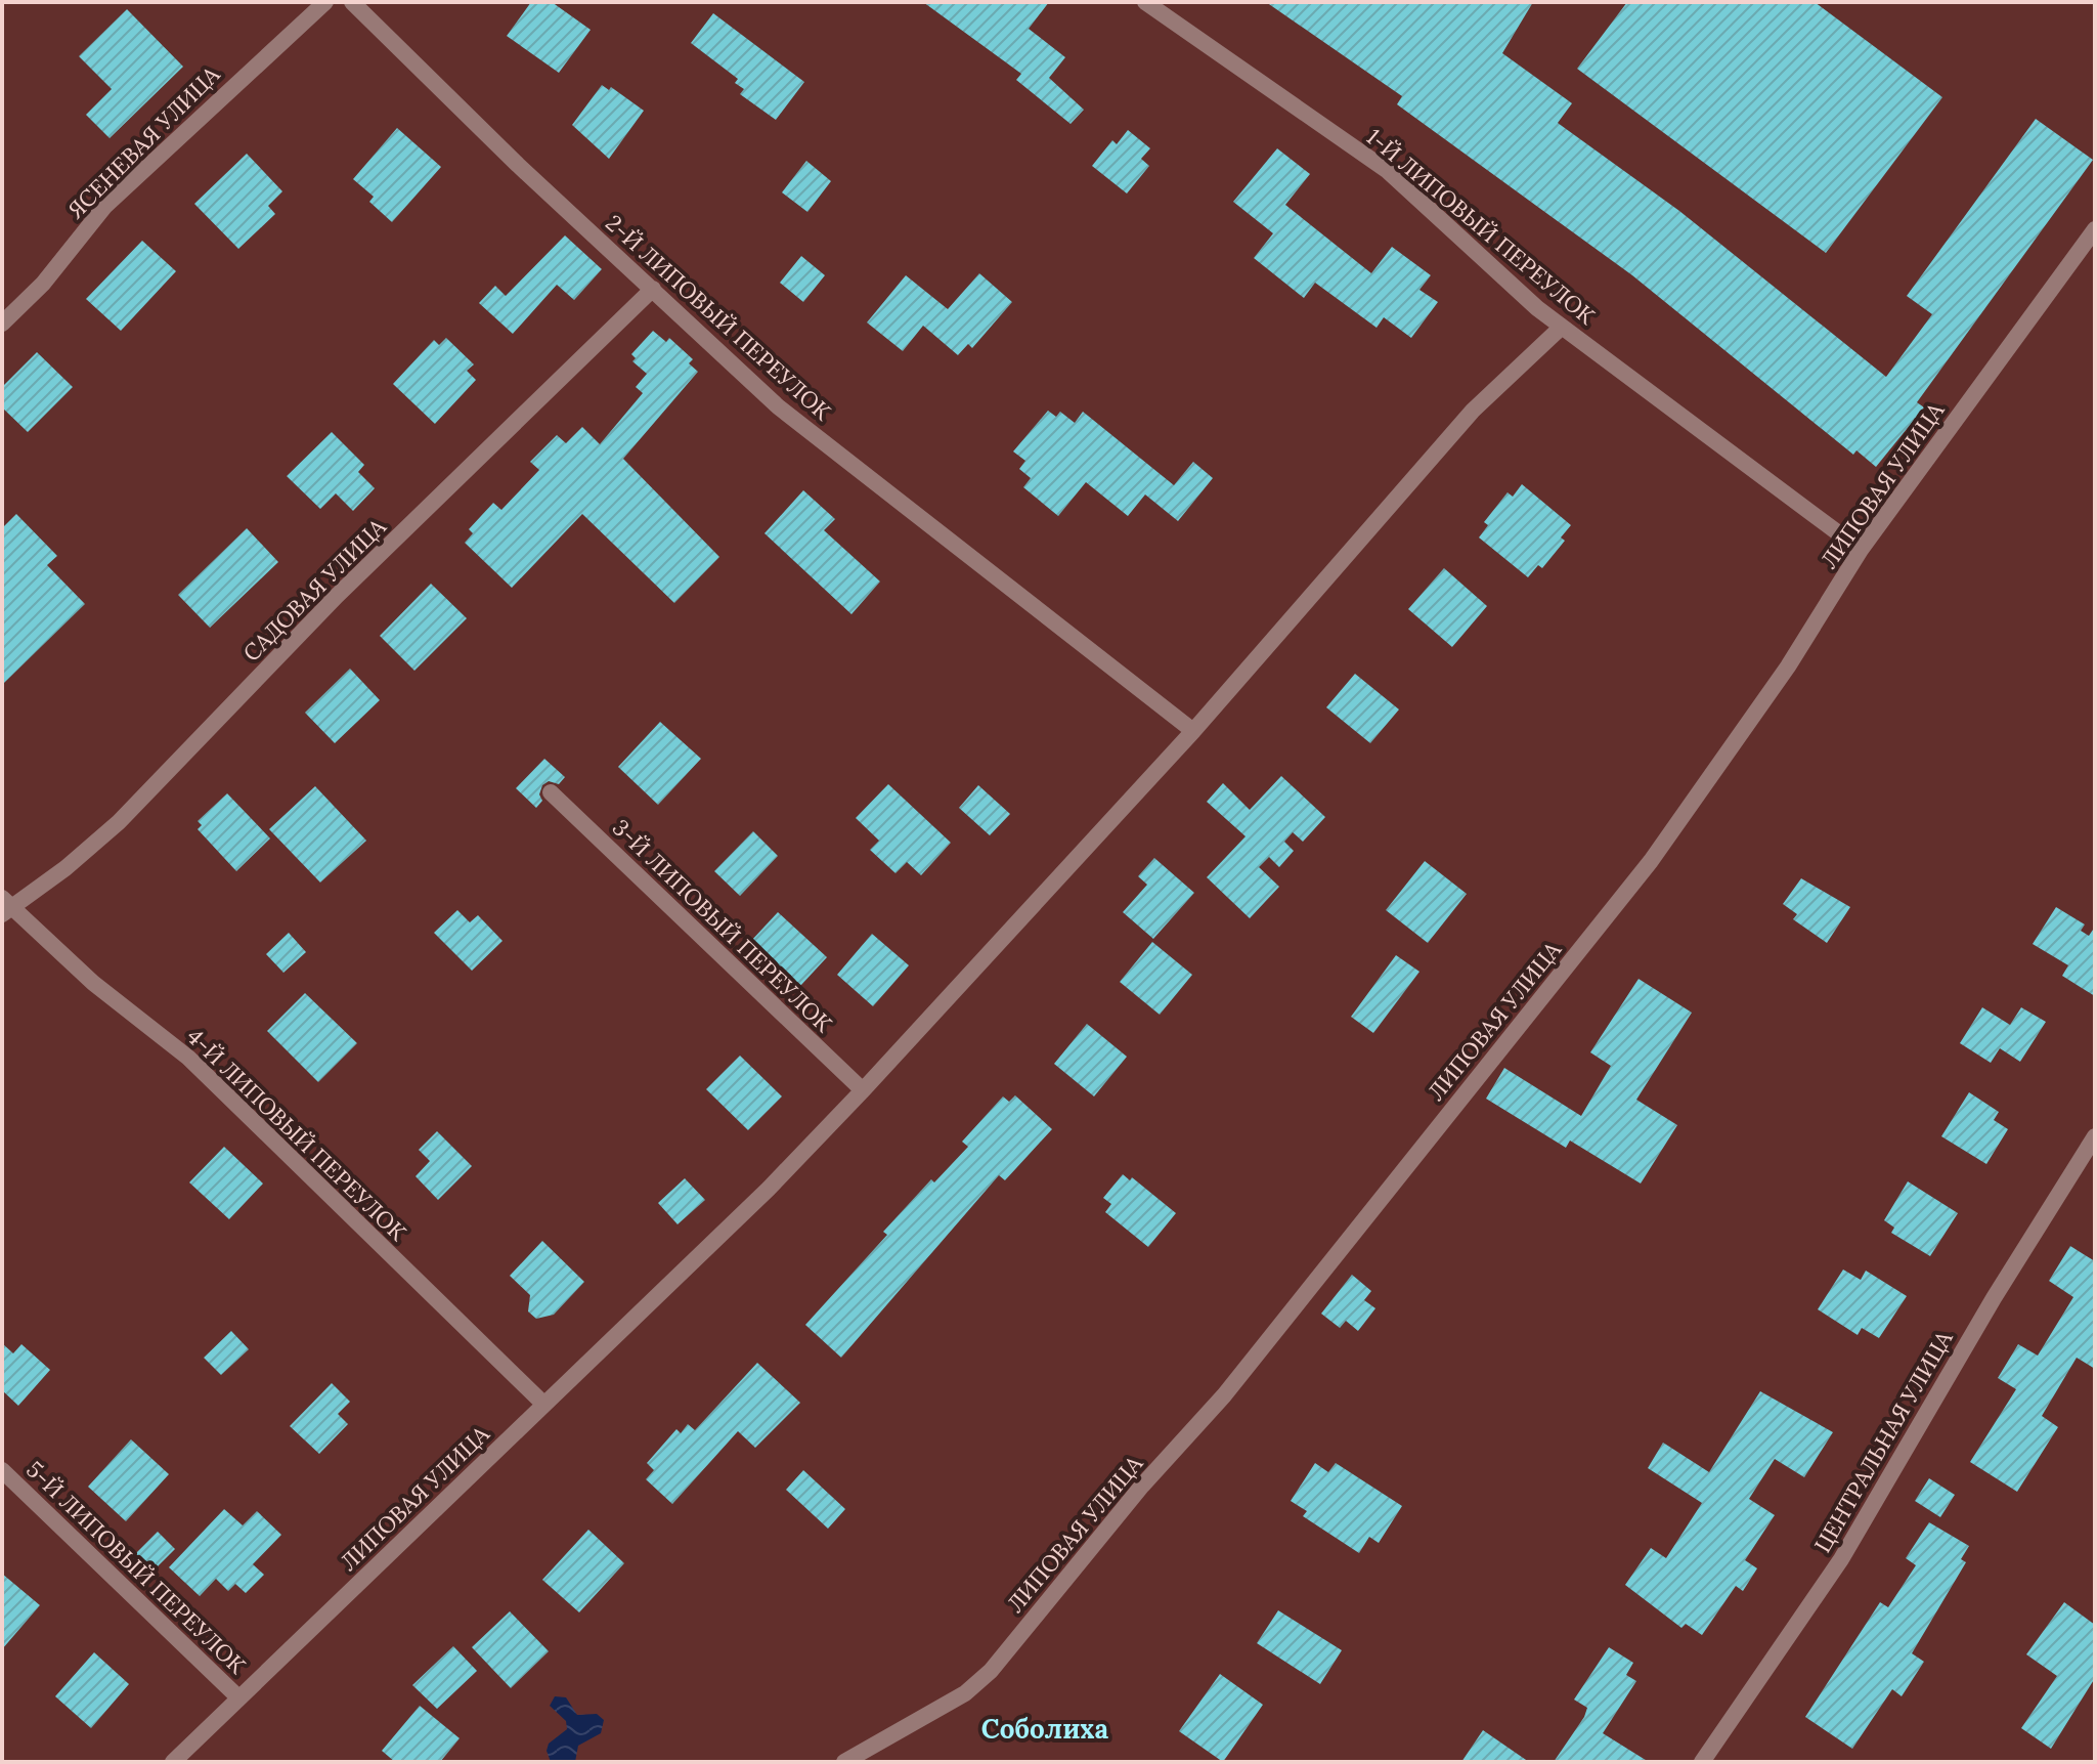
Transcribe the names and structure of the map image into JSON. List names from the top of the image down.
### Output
{
  "streets": {
    "street": [
      "ЯСЕНЕВАЯ УЛИЦА",
      "1-Й ЛИПОВЫЙ ПЕРЕУЛОК",
      "2-Й ЛИПОВЫЙ ПЕРЕУЛОК",
      "ЛИПОВАЯ УЛИЦА",
      "САДОВАЯ УЛИЦА",
      "3-Й ЛИПОВЫЙ ПЕРЕУЛОК",
      "4-Й ЛИПОВЫЙ ПЕРЕУЛОК",
      "ЦЕНТРАЛЬНАЯ УЛИЦА",
      "5-Й ЛИПОВЫЙ ПЕРЕУЛОК"
    ]
  },
  "crossings": [
    ["1-Й ЛИПОВЫЙ ПЕРЕУЛОК", "ЛИПОВАЯ УЛИЦА"],
    ["2-Й ЛИПОВЫЙ ПЕРЕУЛОК", "ЛИПОВАЯ УЛИЦА"],
    ["2-Й ЛИПОВЫЙ ПЕРЕУЛОК", "САДОВАЯ УЛИЦА"],
    ["ЛИПОВАЯ УЛИЦА", "3-Й ЛИПОВЫЙ ПЕРЕУЛОК"],
    ["ЛИПОВАЯ УЛИЦА", "4-Й ЛИПОВЫЙ ПЕРЕУЛОК"],
    ["ЛИПОВАЯ УЛИЦА", "5-Й ЛИПОВЫЙ ПЕРЕУЛОК"],
    ["САДОВАЯ УЛИЦА", "4-Й ЛИПОВЫЙ ПЕРЕУЛОК"]
  ],
  "districts": ["Соболиха"]
}
